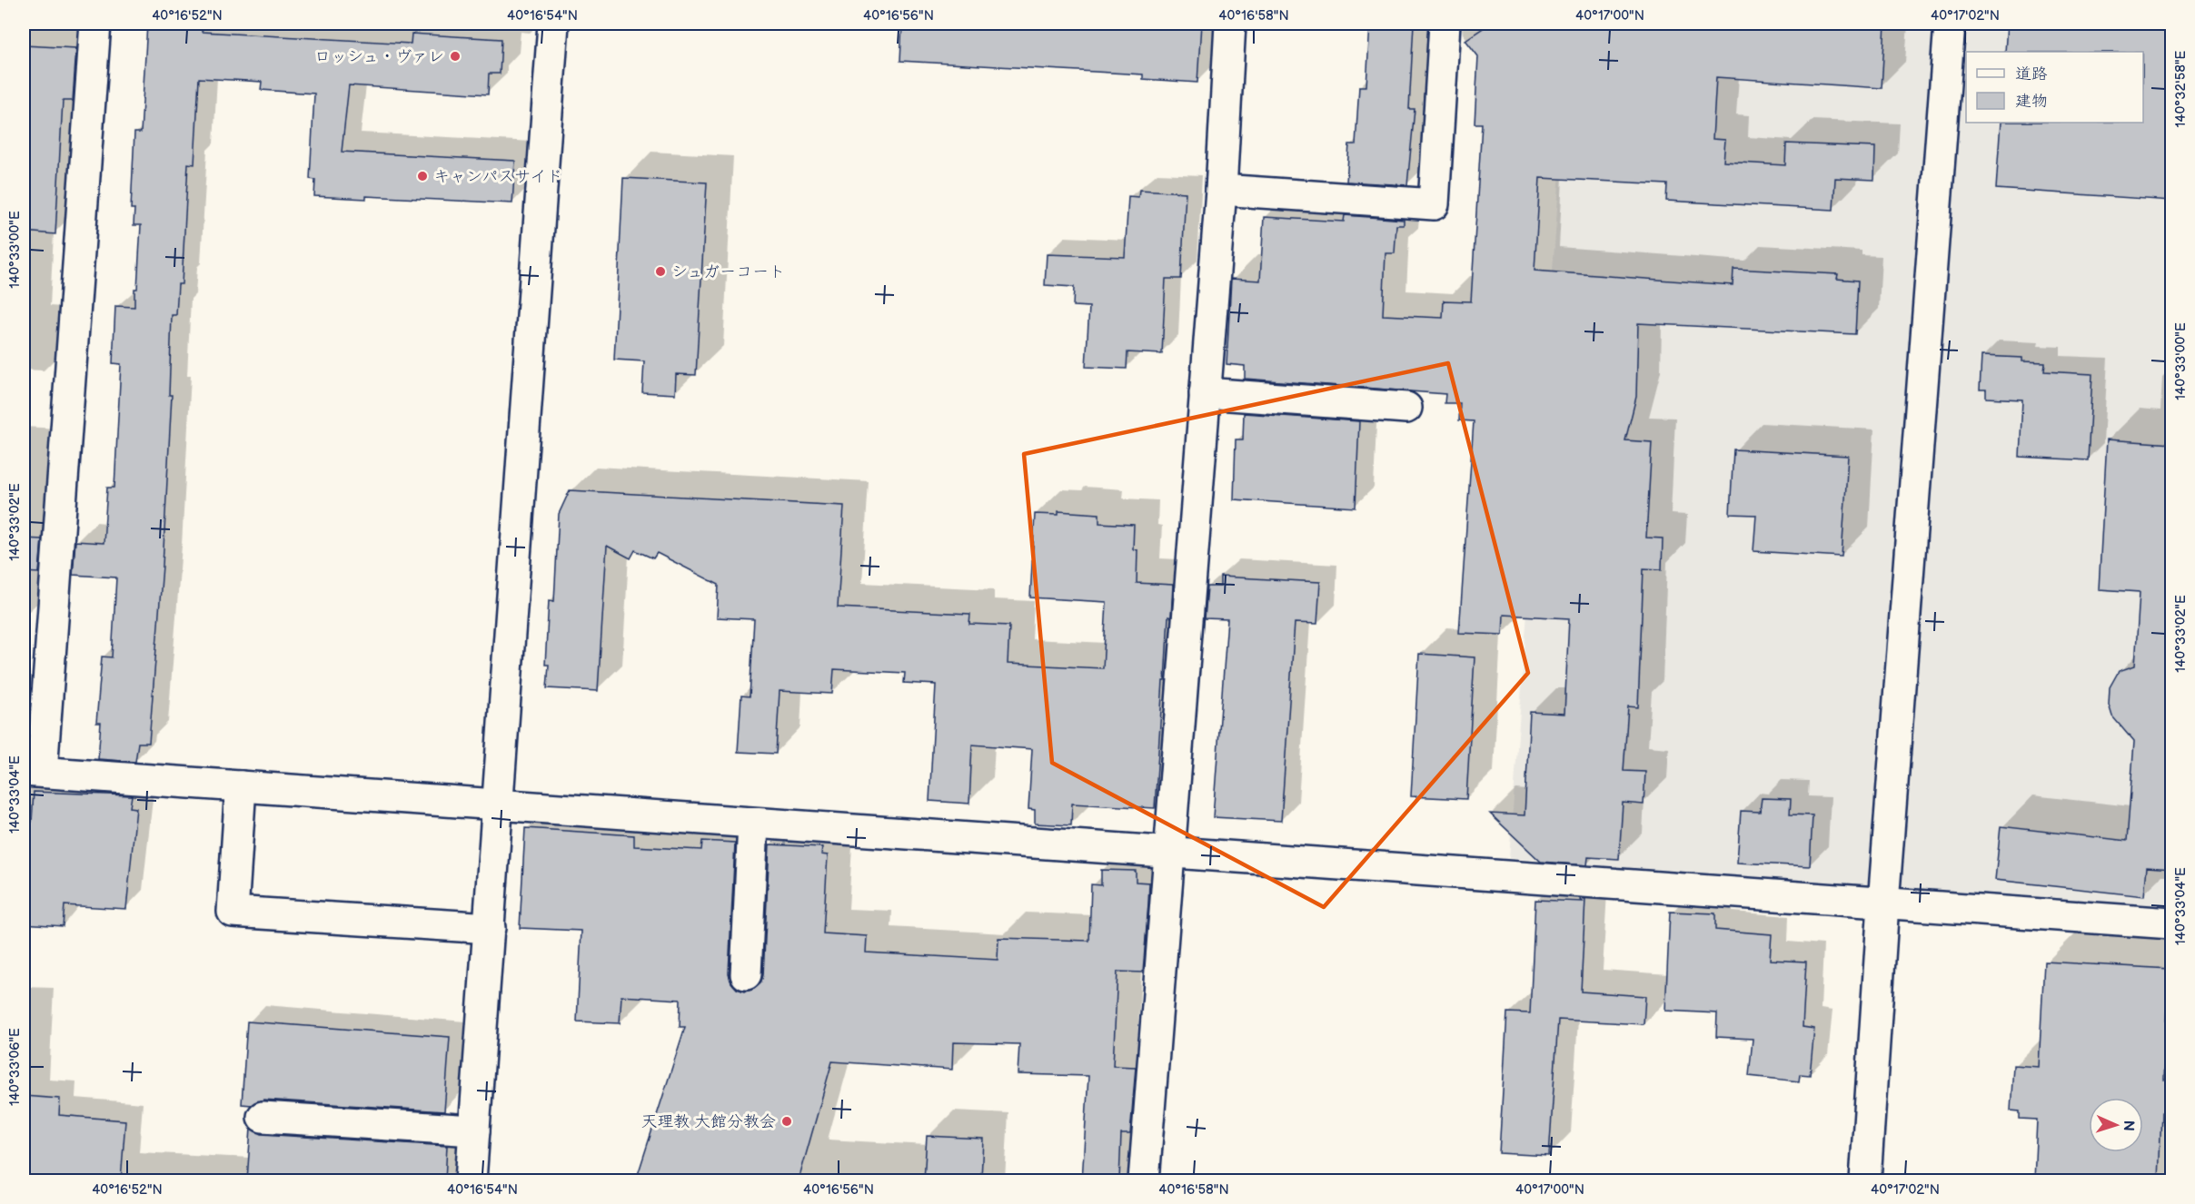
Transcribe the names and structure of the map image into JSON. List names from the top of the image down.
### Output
{
  "places": [
    "ロッシュ・ヴァレ",
    "キャンパスサイド",
    "シュガーコート",
    "天理教 大館分教会"
  ],
  "legend": ["道路", "建物"],
  "north": "right",
  "coordinates": [
    "40°16'52\"N",
    "40°16'54\"N",
    "40°16'56\"N",
    "40°16'58\"N",
    "40°17'00\"N",
    "40°17'02\"N",
    "140°32'58\"E",
    "140°33'00\"E",
    "140°33'02\"E",
    "140°33'04\"E",
    "140°33'06\"E"
  ]
}
